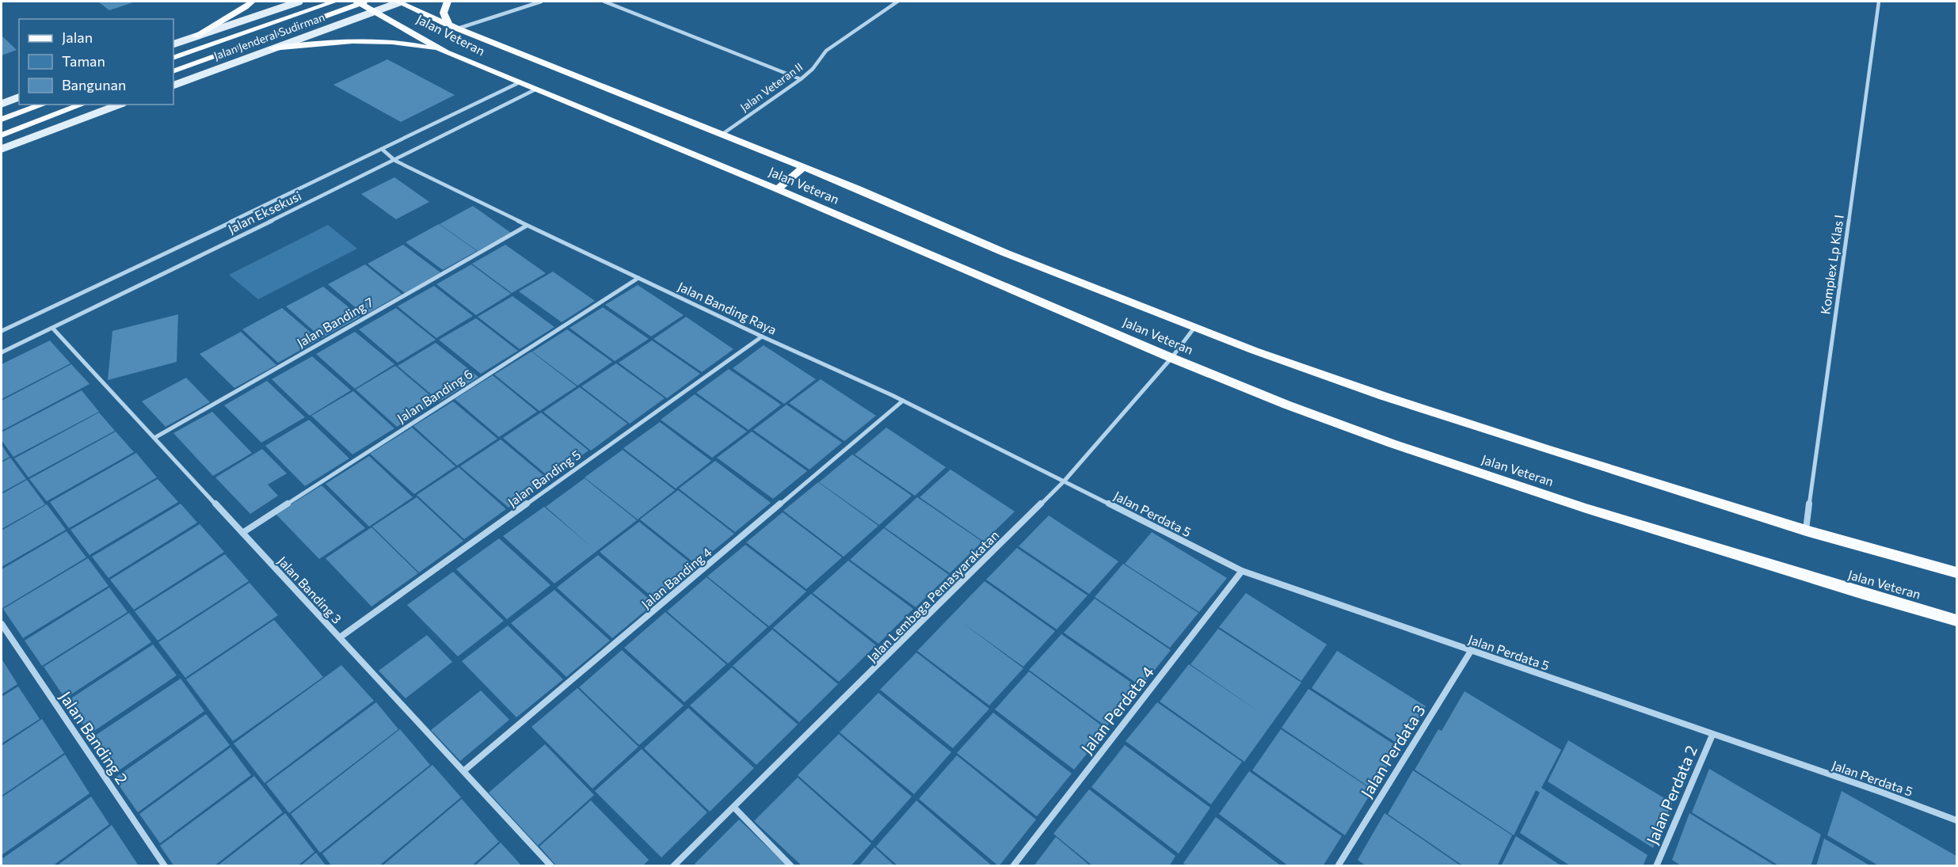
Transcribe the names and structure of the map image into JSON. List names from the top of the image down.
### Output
{
  "streets": {
    "main road": ["Jalan Veteran", "Jalan Jenderal Sudirman"],
    "street": [
      "Jalan Veteran II",
      "Jalan Eksekusi",
      "Komplex Lp Klas I",
      "Jalan Banding Raya",
      "Jalan Banding 7",
      "Jalan Banding 6",
      "Jalan Banding 5",
      "Jalan Perdata 5",
      "Jalan Banding 4",
      "Jalan Banding 3",
      "Jalan Lembaga Pemasyarakatan",
      "Jalan Perdata 4",
      "Jalan Banding 2",
      "Jalan Perdata 3",
      "Jalan Perdata 2"
    ]
  },
  "crossings": [
    ["Jalan Veteran", "Jalan Jenderal Sudirman"],
    ["Jalan Veteran", "Jalan Veteran II"],
    ["Jalan Veteran", "Jalan Eksekusi"],
    ["Jalan Veteran", "Komplex Lp Klas I"],
    ["Jalan Veteran", "Jalan Lembaga Pemasyarakatan"],
    ["Jalan Eksekusi", "Jalan Banding Raya"],
    ["Jalan Eksekusi", "Jalan Banding 3"],
    ["Jalan Banding Raya", "Jalan Banding 7"],
    ["Jalan Banding Raya", "Jalan Banding 6"],
    ["Jalan Banding Raya", "Jalan Banding 5"],
    ["Jalan Banding Raya", "Jalan Perdata 5"],
    ["Jalan Banding Raya", "Jalan Banding 4"],
    ["Jalan Banding Raya", "Jalan Lembaga Pemasyarakatan"],
    ["Jalan Banding 7", "Jalan Banding 3"],
    ["Jalan Banding 6", "Jalan Banding 3"],
    ["Jalan Banding 5", "Jalan Banding 3"],
    ["Jalan Perdata 5", "Jalan Lembaga Pemasyarakatan"],
    ["Jalan Perdata 5", "Jalan Perdata 4"],
    ["Jalan Perdata 5", "Jalan Perdata 3"],
    ["Jalan Perdata 5", "Jalan Perdata 2"],
    ["Jalan Banding 4", "Jalan Banding 3"]
  ],
  "legend": ["Jalan", "Taman", "Bangunan"]
}
